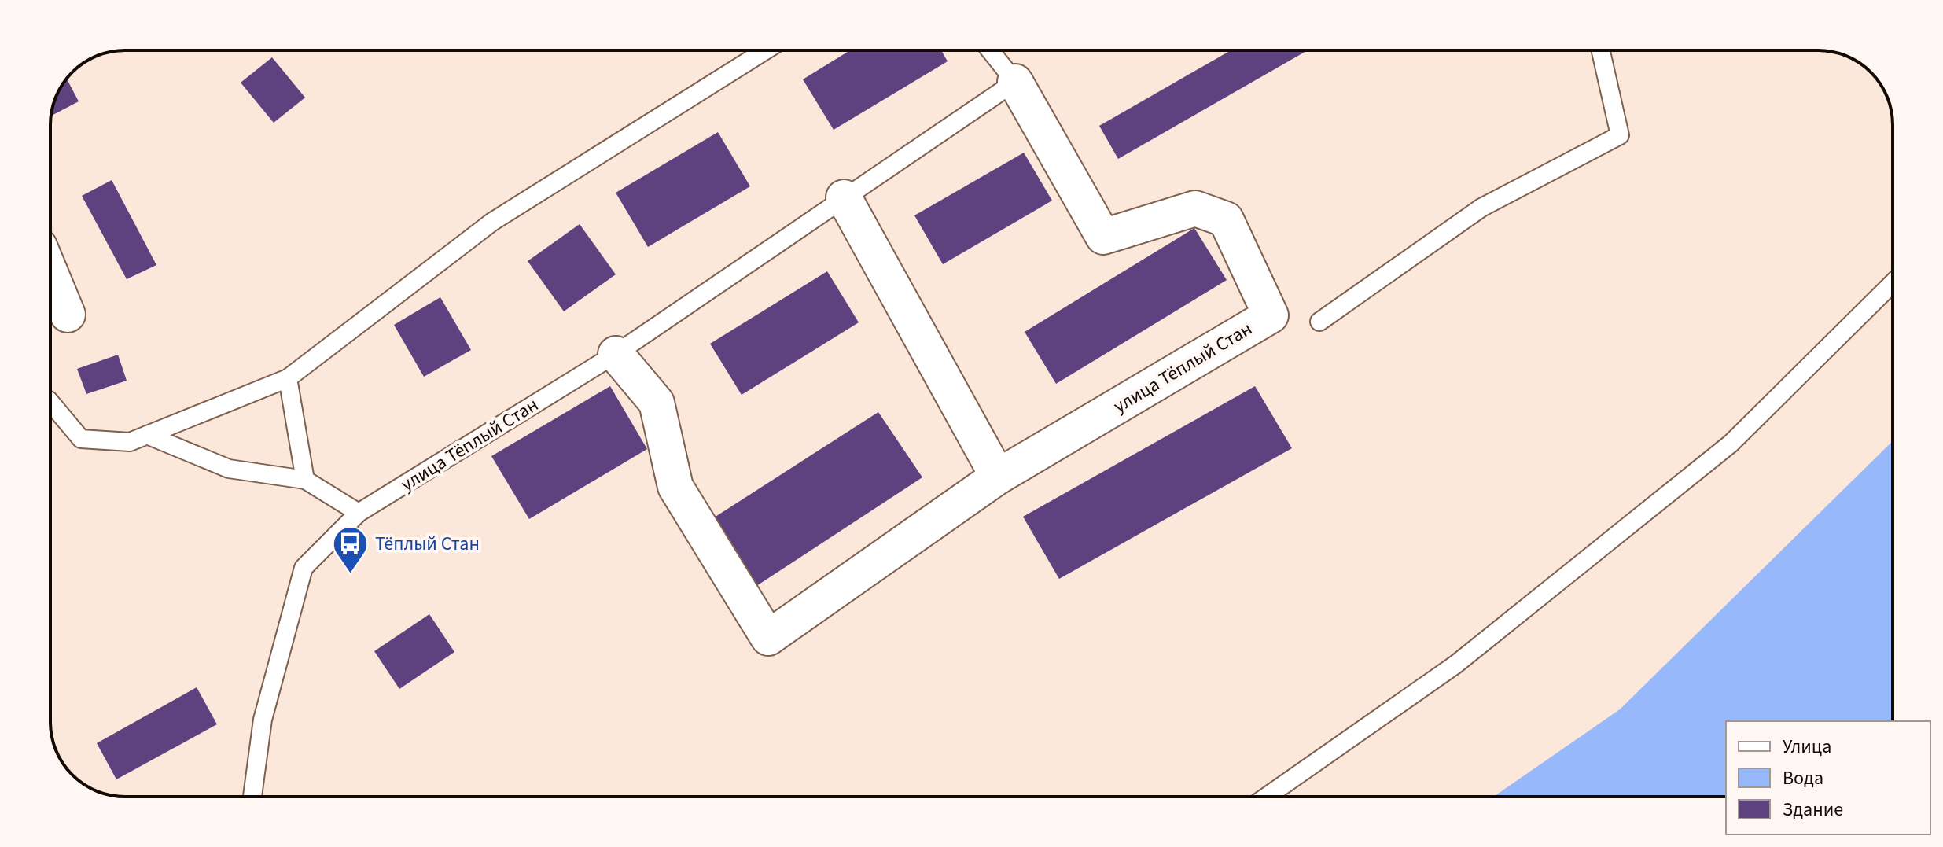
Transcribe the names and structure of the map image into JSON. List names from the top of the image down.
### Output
{
  "streets": {
    "street": ["улица Тёплый Стан"]
  },
  "places": {
    "bus stop": ["Тёплый Стан"]
  },
  "legend": ["Улица", "Вода", "Здание"]
}
